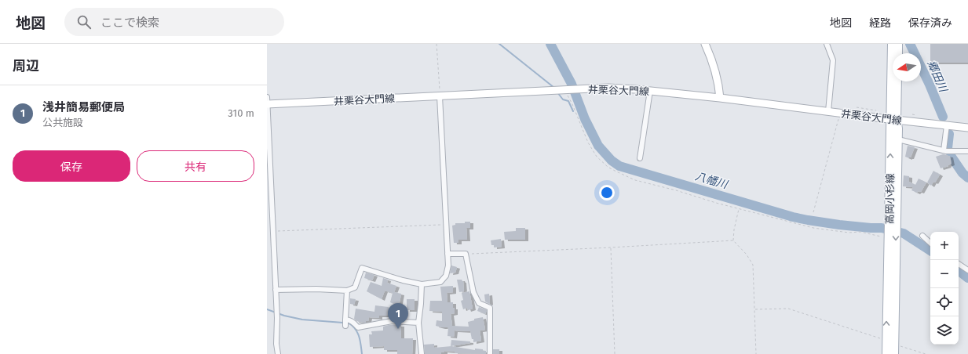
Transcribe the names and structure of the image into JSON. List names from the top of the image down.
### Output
{
  "streets": {
    "main road": ["井栗谷大門線", "高岡小杉線"]
  },
  "crossings": [
    ["井栗谷大門線", "高岡小杉線"]
  ],
  "water": ["郷田川", "八幡川"],
  "north": "left",
  "page": {
    "header": "地図",
    "search": "ここで検索",
    "nav": ["地図", "経路", "保存済み"],
    "heading": "周辺",
    "list": [
      {
        "mark": "1",
        "name": "浅井簡易郵便局",
        "note": "公共施設",
        "value": "310 m"
      }
    ],
    "buttons": ["保存", "共有"],
    "map_buttons": ["+", "−"],
    "pins": "1"
  }
}
